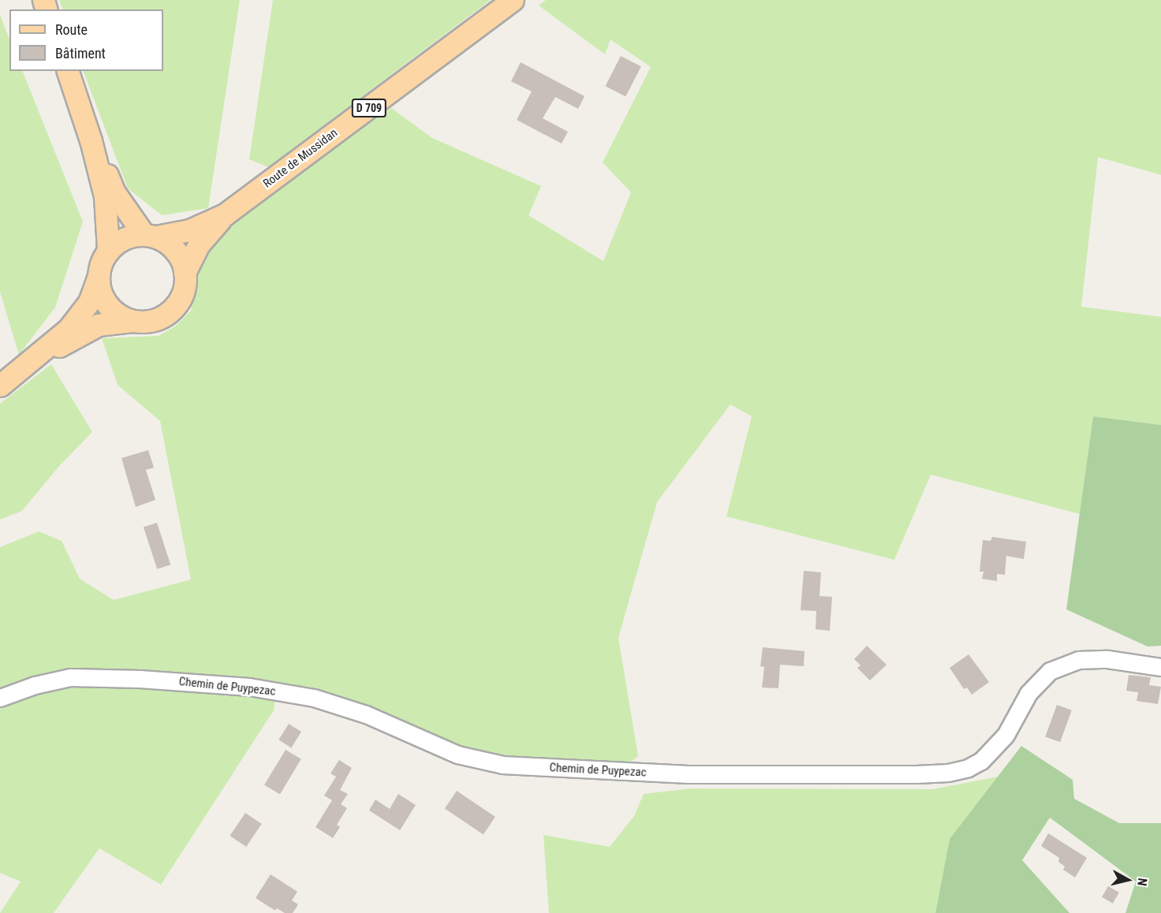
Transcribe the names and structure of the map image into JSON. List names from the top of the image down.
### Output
{
  "streets": {
    "main road": ["D 709", "Route de Mussidan"],
    "street": ["Chemin de Puypezac"]
  },
  "legend": ["Route", "Bâtiment"],
  "north": "right"
}
